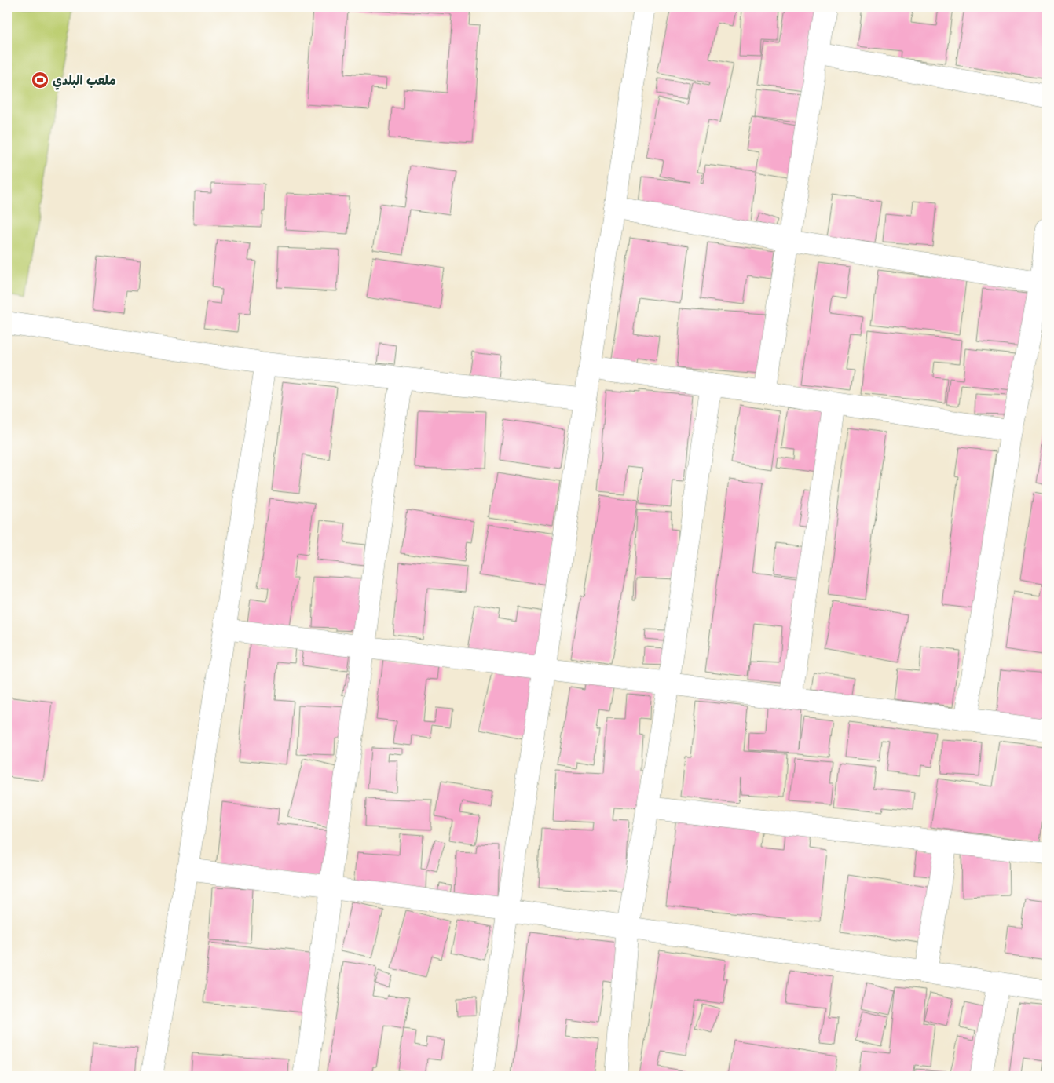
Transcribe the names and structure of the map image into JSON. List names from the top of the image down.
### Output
{
  "places": {
    "sports": ["ملعب البلدي"]
  }
}
